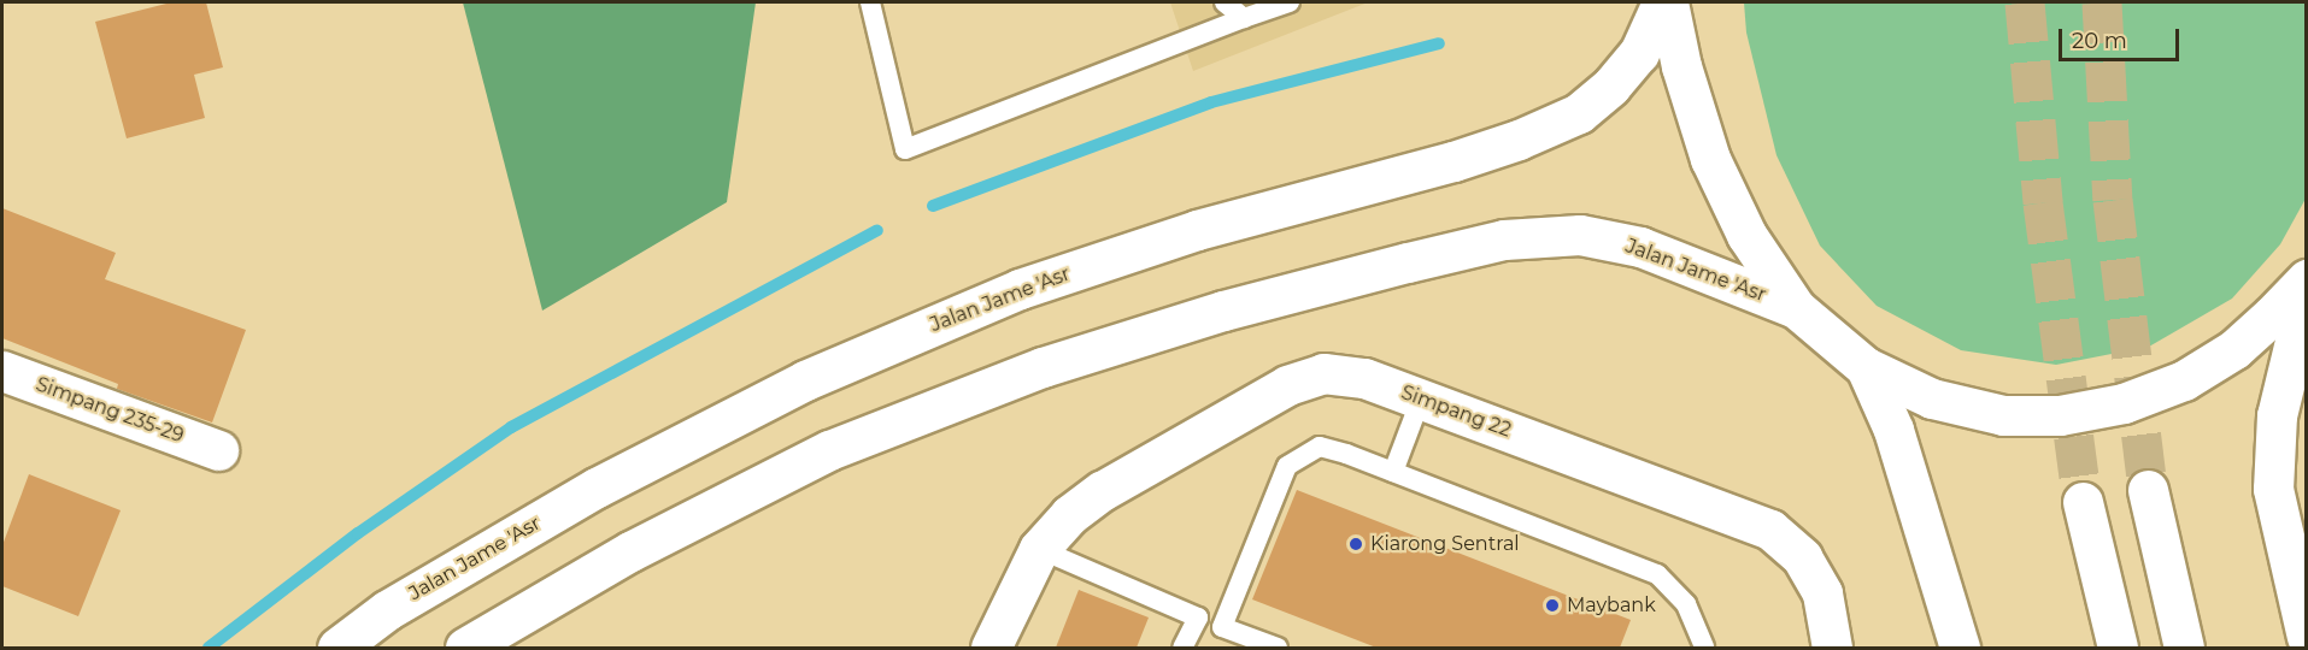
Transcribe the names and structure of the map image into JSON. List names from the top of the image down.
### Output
{
  "streets": {
    "main road": ["Jalan Jame 'Asr", "Simpang 235-29", "Simpang 22"]
  },
  "places": ["Kiarong Sentral", "Maybank"],
  "scale_bar": "20 m"
}
